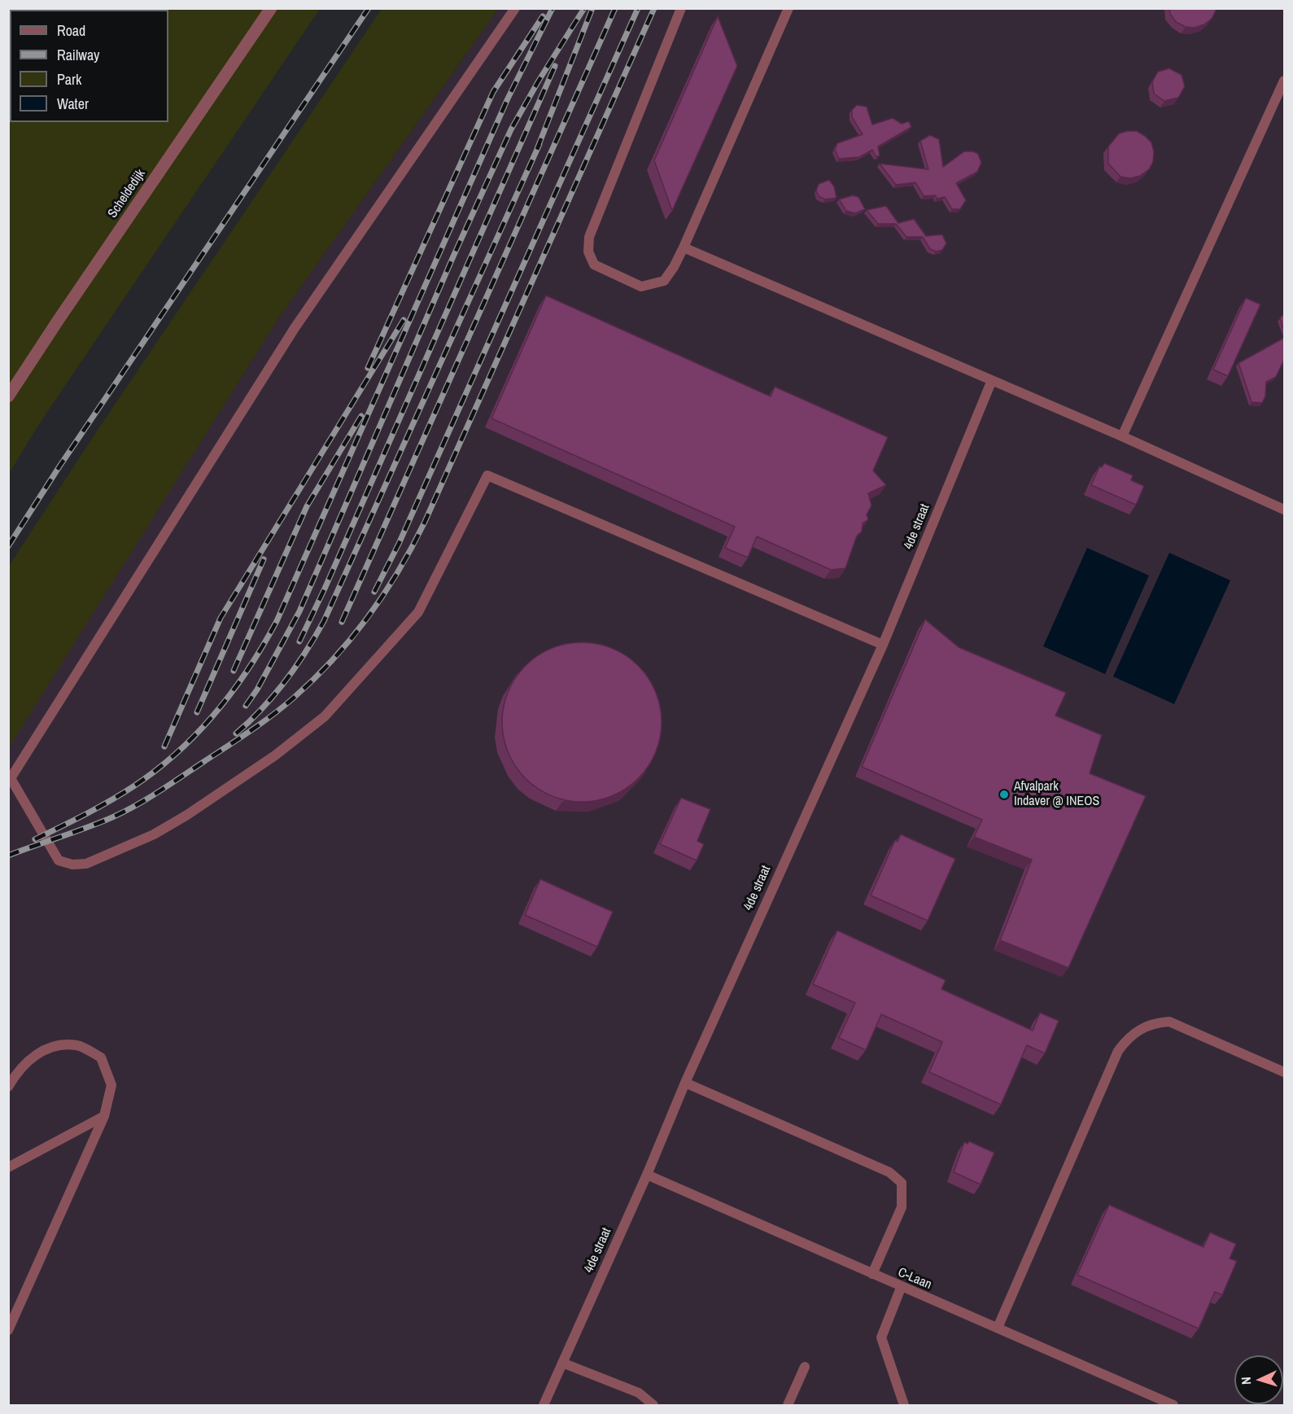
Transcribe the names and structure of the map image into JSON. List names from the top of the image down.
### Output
{
  "streets": {
    "street": ["Scheldedijk"],
    "lane": ["4de straat", "C-Laan"]
  },
  "crossings": [
    ["4de straat", "C-Laan"]
  ],
  "places": ["Afvalpark Indaver @ INEOS"],
  "legend": [
    "Road",
    "Railway",
    "Park",
    "Water"
  ],
  "north": "left"
}
